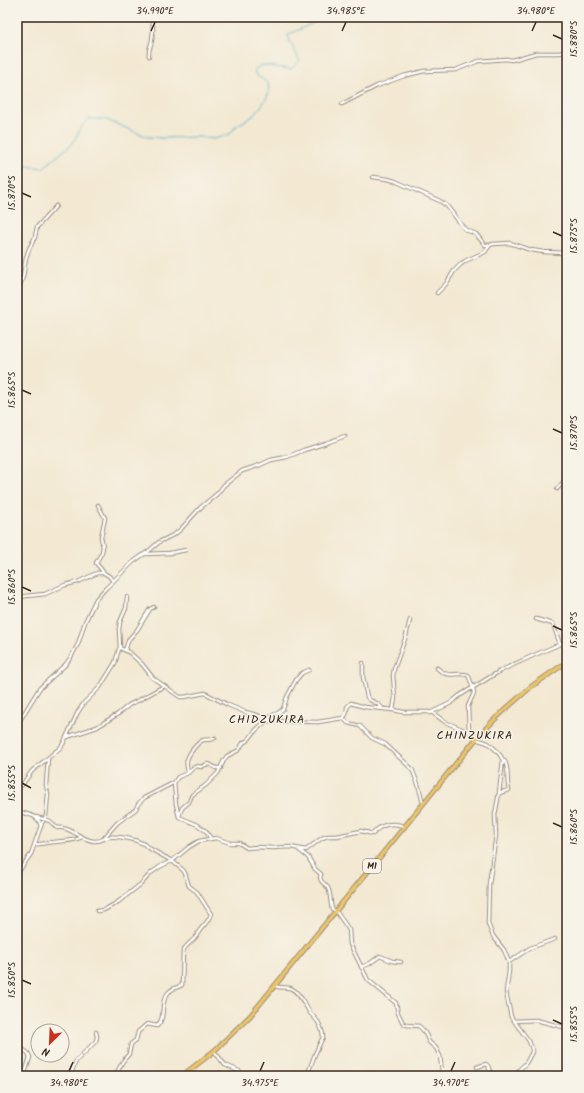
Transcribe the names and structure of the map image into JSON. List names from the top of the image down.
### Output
{
  "streets": {
    "highway": ["M1"]
  },
  "districts": ["CHIDZUKIRA", "CHINZUKIRA"],
  "north": "bottom left",
  "coordinates": [
    "34.990°E",
    "34.985°E",
    "34.980°E",
    "15.880°S",
    "15.870°S",
    "15.875°S",
    "15.865°S",
    "15.860°S",
    "15.855°S",
    "15.850°S",
    "34.975°E",
    "34.970°E"
  ]
}
